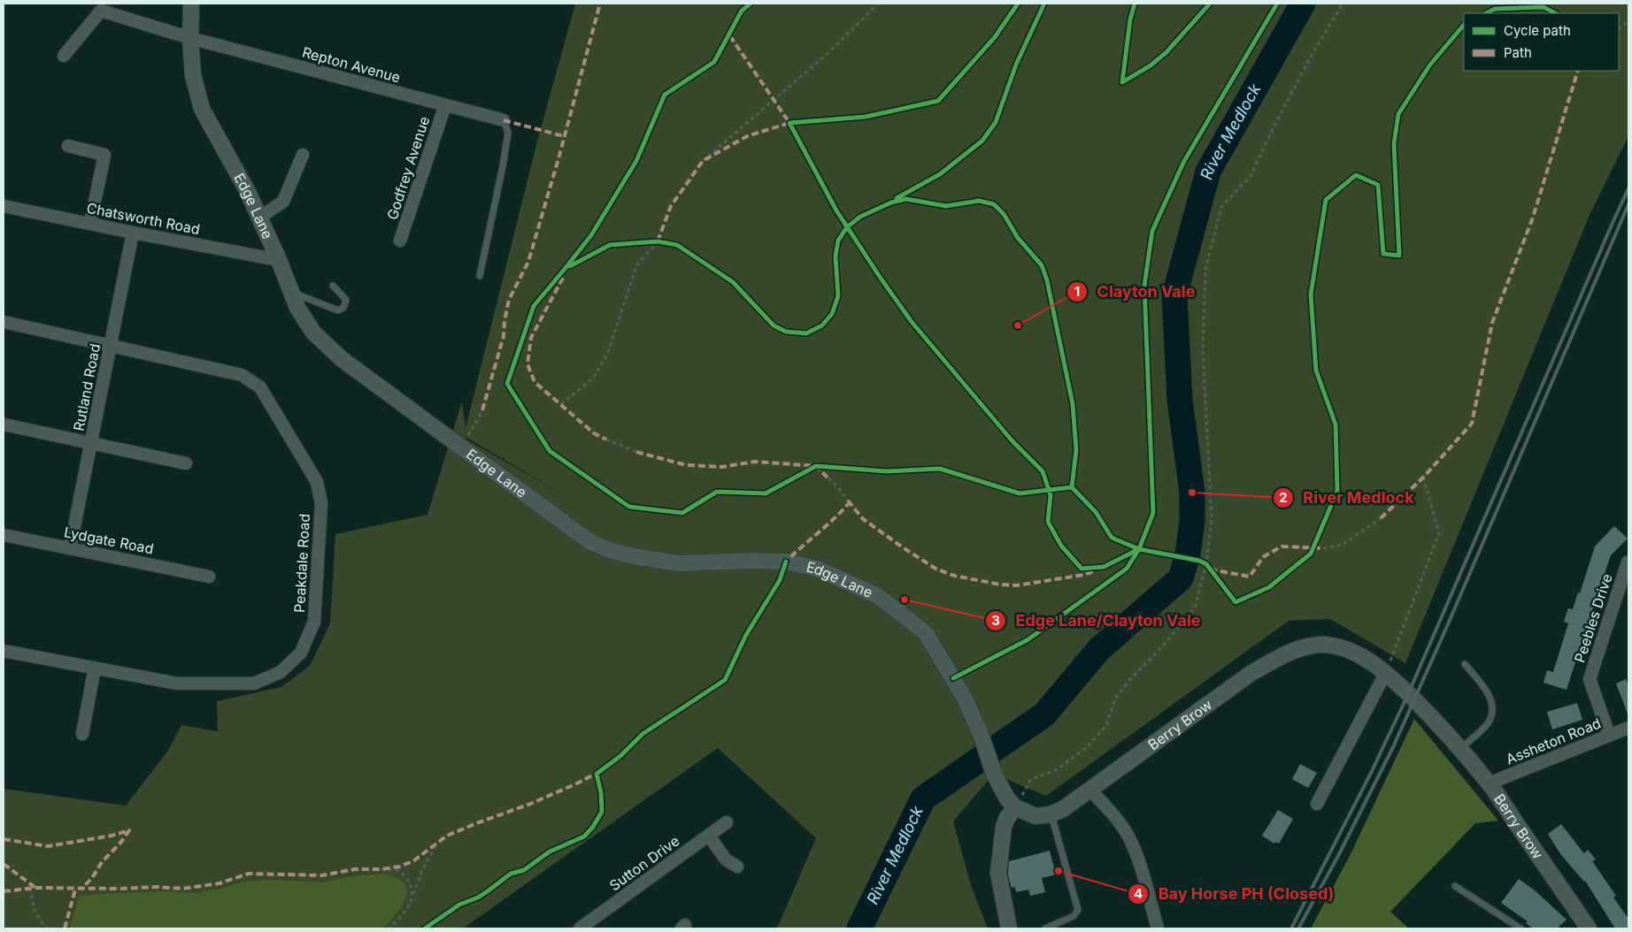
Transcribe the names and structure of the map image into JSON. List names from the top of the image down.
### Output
{
  "streets": {
    "street": [
      "Repton Avenue",
      "Godfrey Avenue",
      "Edge Lane",
      "Chatsworth Road",
      "Rutland Road",
      "Lydgate Road",
      "Peakdale Road",
      "Peebles Drive",
      "Berry Brow",
      "Assheton Road",
      "Sutton Drive"
    ]
  },
  "crossings": [
    ["Repton Avenue", "Godfrey Avenue"],
    ["Repton Avenue", "Edge Lane"],
    ["Edge Lane", "Chatsworth Road"],
    ["Edge Lane", "Berry Brow"],
    ["Chatsworth Road", "Rutland Road"],
    ["Rutland Road", "Lydgate Road"],
    ["Rutland Road", "Peakdale Road"],
    ["Peebles Drive", "Assheton Road"],
    ["Berry Brow", "Assheton Road"]
  ],
  "water": ["River Medlock"],
  "places": [
    "Clayton Vale",
    "River Medlock",
    "Edge Lane/Clayton Vale",
    "Bay Horse PH (Closed)"
  ],
  "legend": ["Cycle path", "Path"]
}
